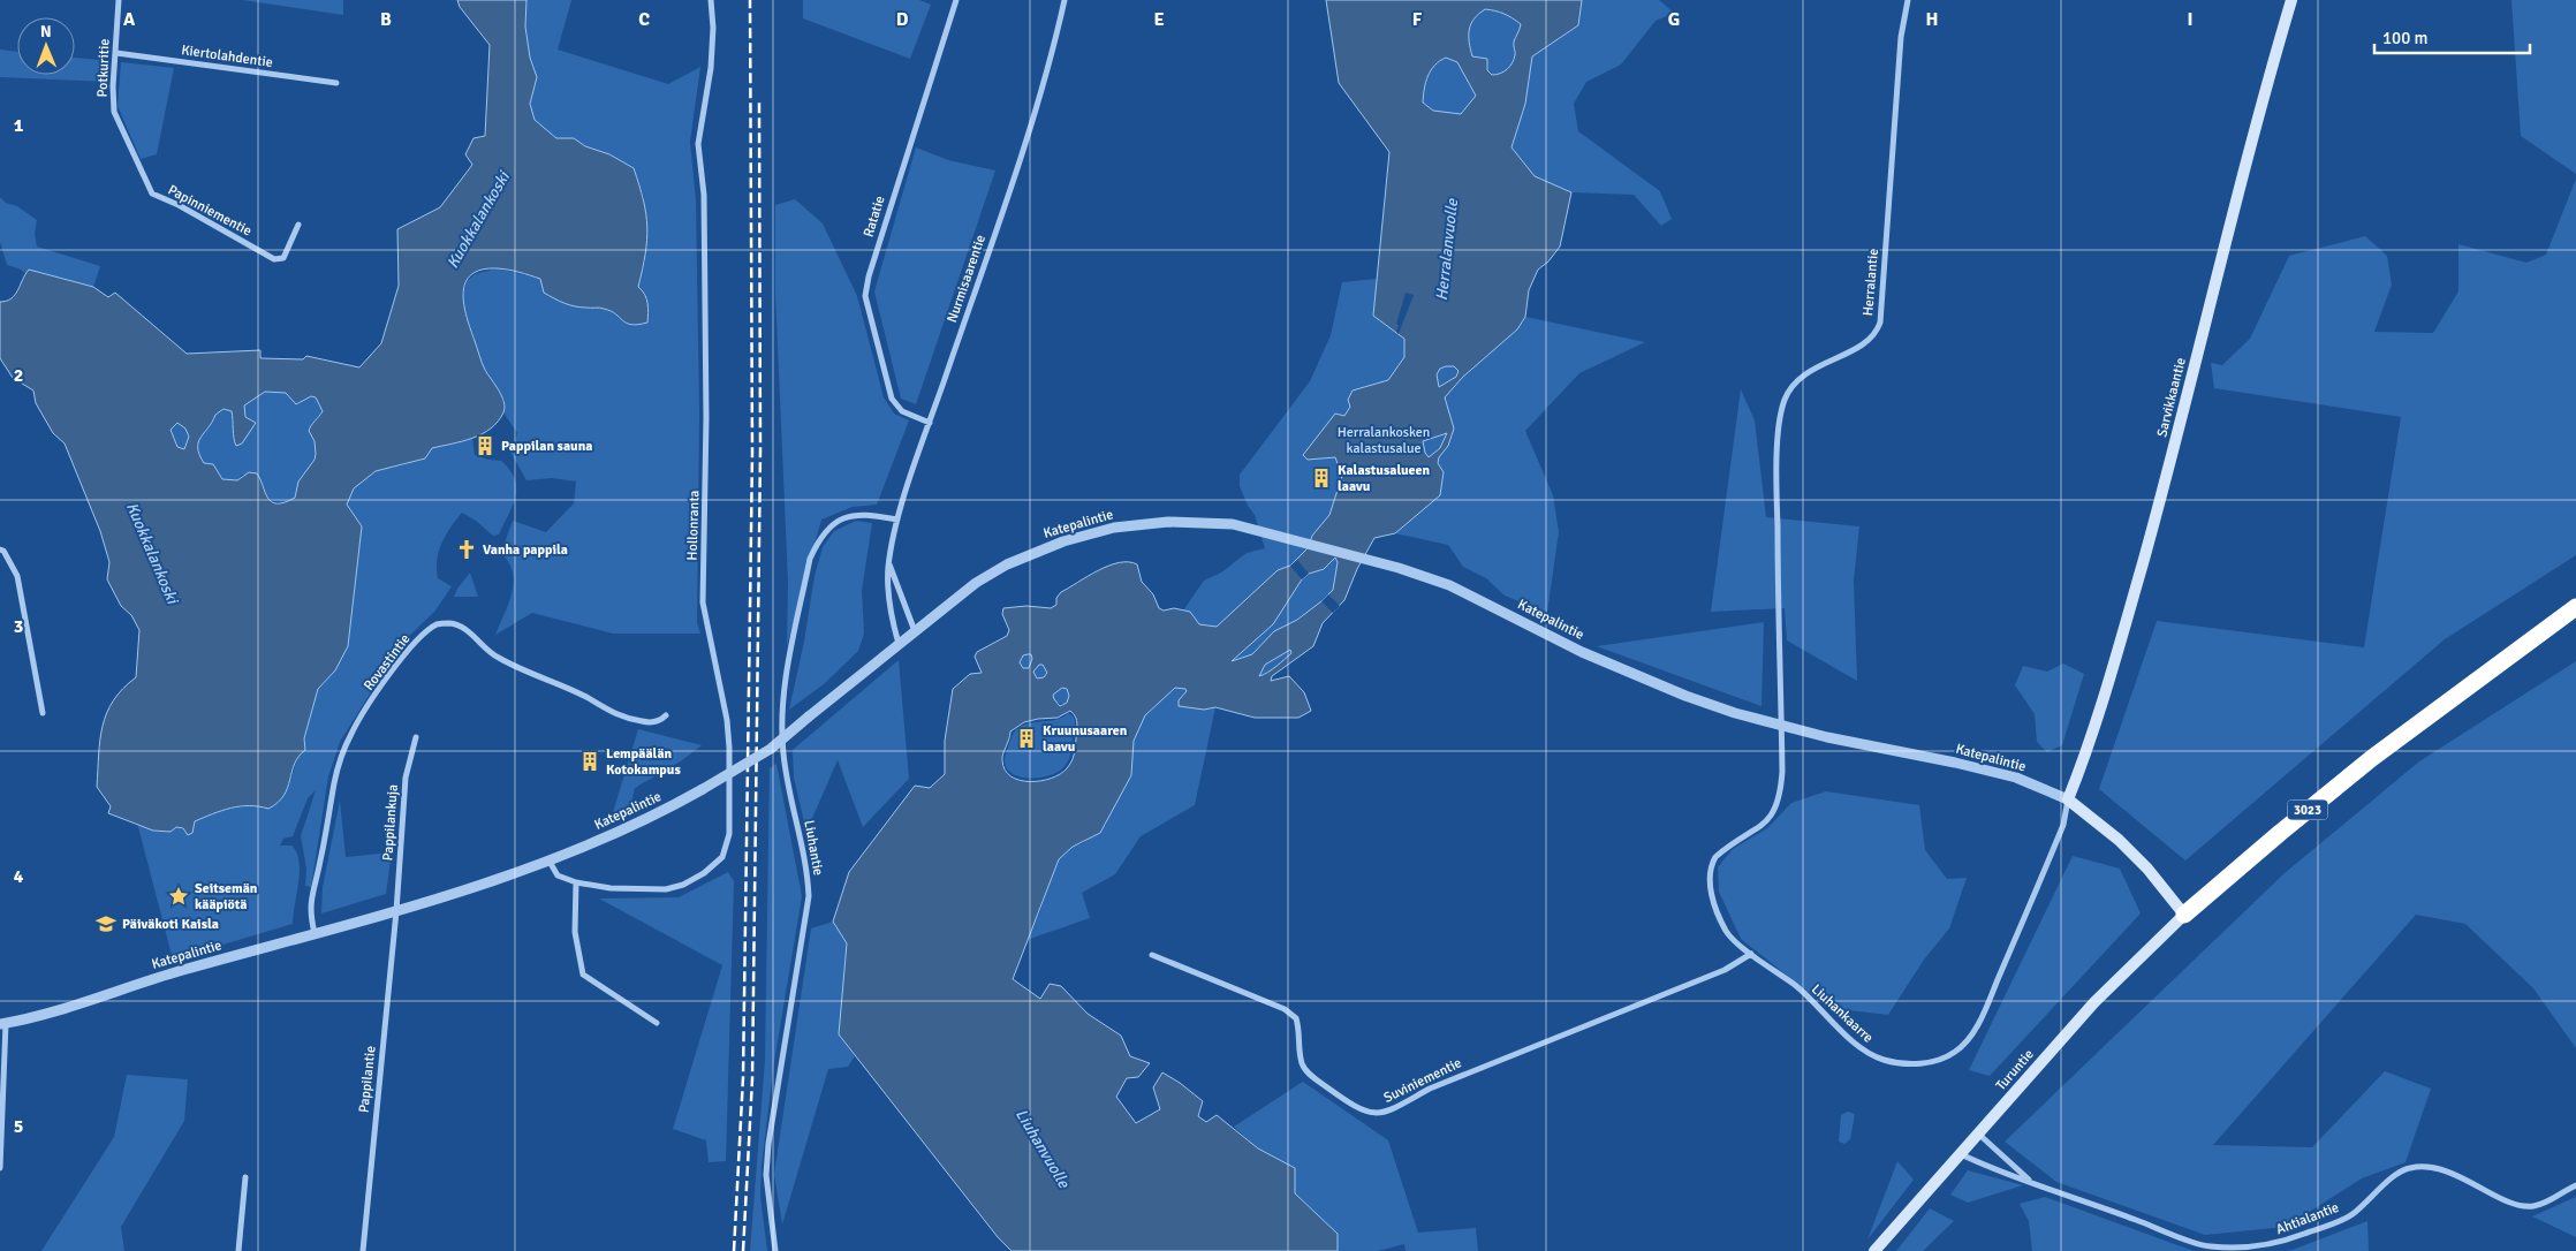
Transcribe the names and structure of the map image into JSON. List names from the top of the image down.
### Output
{
  "streets": {
    "highway": ["3023"],
    "main road": ["Sarvikkaantie", "Katepalintie", "Turuntie"],
    "street": [
      "Kiertolahdentie",
      "Potkuritie",
      "Papinniementie",
      "Ratatie",
      "Nurmisaarentie",
      "Herralantie",
      "Hollonranta",
      "Rovastintie",
      "Pappilankuja",
      "Liuhantie",
      "Liuhankaarre",
      "Pappilantie",
      "Suviniementie",
      "Ahtialantie"
    ]
  },
  "crossings": [
    ["Kiertolahdentie", "Potkuritie"],
    ["Potkuritie", "Papinniementie"],
    ["Ratatie", "Nurmisaarentie"],
    ["Nurmisaarentie", "Katepalintie"],
    ["Nurmisaarentie", "Liuhantie"],
    ["Herralantie", "Katepalintie"],
    ["Herralantie", "Liuhankaarre"],
    ["Sarvikkaantie", "Katepalintie"],
    ["Sarvikkaantie", "Liuhankaarre"],
    ["Katepalintie", "Hollonranta"],
    ["Katepalintie", "Rovastintie"],
    ["Katepalintie", "3023"],
    ["Katepalintie", "Pappilankuja"],
    ["Katepalintie", "Liuhankaarre"],
    ["Katepalintie", "Turuntie"],
    ["Katepalintie", "Pappilantie"],
    ["3023", "Turuntie"],
    ["Pappilankuja", "Pappilantie"],
    ["Liuhankaarre", "Suviniementie"],
    ["Turuntie", "Ahtialantie"]
  ],
  "water": ["Kuokkalankoski", "Herralanvuolle", "Liuhanvuolle"],
  "parks": ["Herralankosken kalastusalue"],
  "places": {
    "building": [
      "Pappilan sauna",
      "Kalastusalueen laavu",
      "Kruunusaaren laavu",
      "Lempäälän Kotokampus"
    ],
    "church": ["Vanha pappila"],
    "place": ["Seitsemän kääpiötä"],
    "school or university": ["Päiväkoti Kaisla"]
  },
  "scale_bar": "100 m",
  "north": "top",
  "grid": {
    "columns": [
      "A",
      "B",
      "C",
      "D",
      "E",
      "F",
      "G",
      "H",
      "I"
    ],
    "rows": [
      "1",
      "2",
      "3",
      "4",
      "5"
    ]
  }
}
